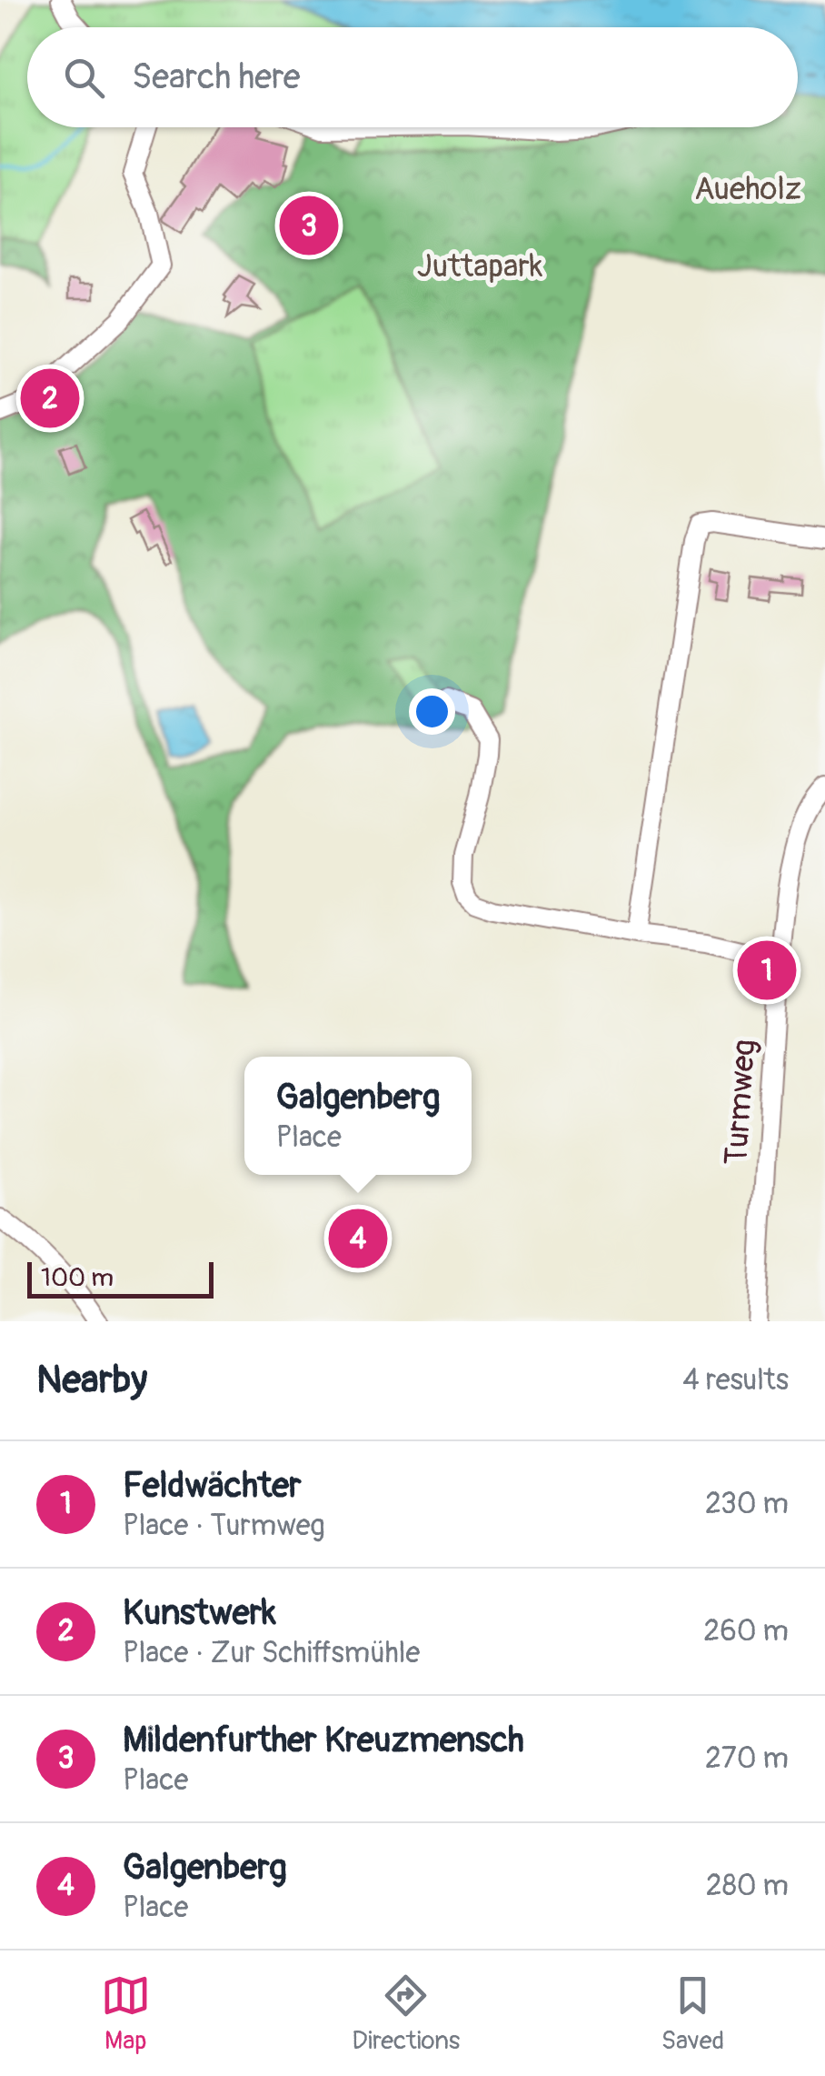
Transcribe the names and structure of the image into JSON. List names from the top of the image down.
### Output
{
  "streets": {
    "street": ["Turmweg"]
  },
  "parks": ["Aueholz", "Juttapark"],
  "scale_bar": "100 m",
  "page": {
    "search": "Search here",
    "pins": [
      "3",
      "2",
      "1",
      "4"
    ],
    "popup": ["Galgenberg", "Place"],
    "scale": "100 m",
    "heading": ["Nearby", "4 results"],
    "list": [
      {
        "mark": "1",
        "name": "Feldwächter",
        "note": "Place · Turmweg",
        "value": "230 m"
      },
      {
        "mark": "2",
        "name": "Kunstwerk",
        "note": "Place · Zur Schiffsmühle",
        "value": "260 m"
      },
      {
        "mark": "3",
        "name": "Mildenfurther Kreuzmensch",
        "note": "Place",
        "value": "270 m"
      },
      {
        "mark": "4",
        "name": "Galgenberg",
        "note": "Place",
        "value": "280 m"
      }
    ],
    "nav": ["Map", "Directions", "Saved"]
  }
}
